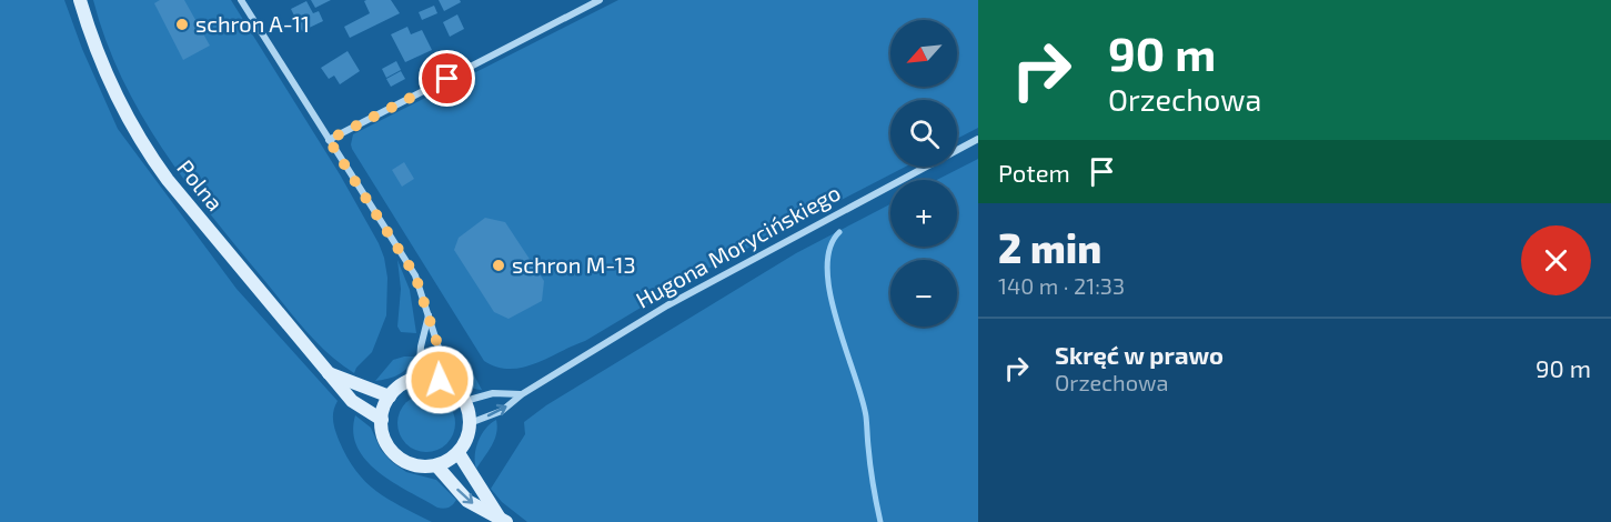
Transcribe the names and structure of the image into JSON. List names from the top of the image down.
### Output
{
  "streets": {
    "street": ["Polna", "Hugona Morycińskiego"]
  },
  "crossings": [
    ["Polna", "Hugona Morycińskiego"]
  ],
  "places": ["schron A-11", "schron M-13"],
  "north": "bottom left",
  "page": {
    "turn": ["90 m", "Orzechowa"],
    "map_buttons": ["+", "−"],
    "then": "Potem",
    "heading": ["2 min", "140 m · 21:33"],
    "list": [
      {
        "name": "Skręć w prawo",
        "note": "Orzechowa",
        "value": "90 m"
      }
    ]
  }
}
